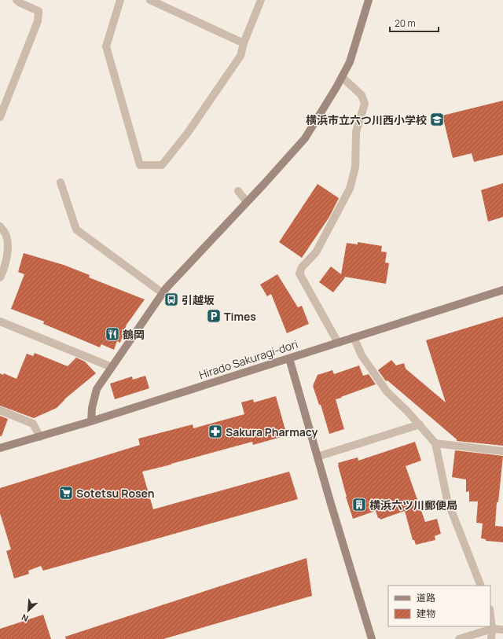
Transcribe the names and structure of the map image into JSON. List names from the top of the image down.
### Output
{
  "streets": {
    "street": ["Hirado Sakuragi-dori"]
  },
  "places": {
    "school or university": ["横浜市立六つ川西小学校"],
    "bus stop": ["引越坂"],
    "parking": ["Times"],
    "restaurant": ["鶴岡"],
    "pharmacy": ["Sakura Pharmacy"],
    "supermarket": ["Sotetsu Rosen"],
    "building": ["横浜六ツ川郵便局"]
  },
  "legend": ["道路", "建物"],
  "scale_bar": "20 m",
  "north": "bottom left"
}
